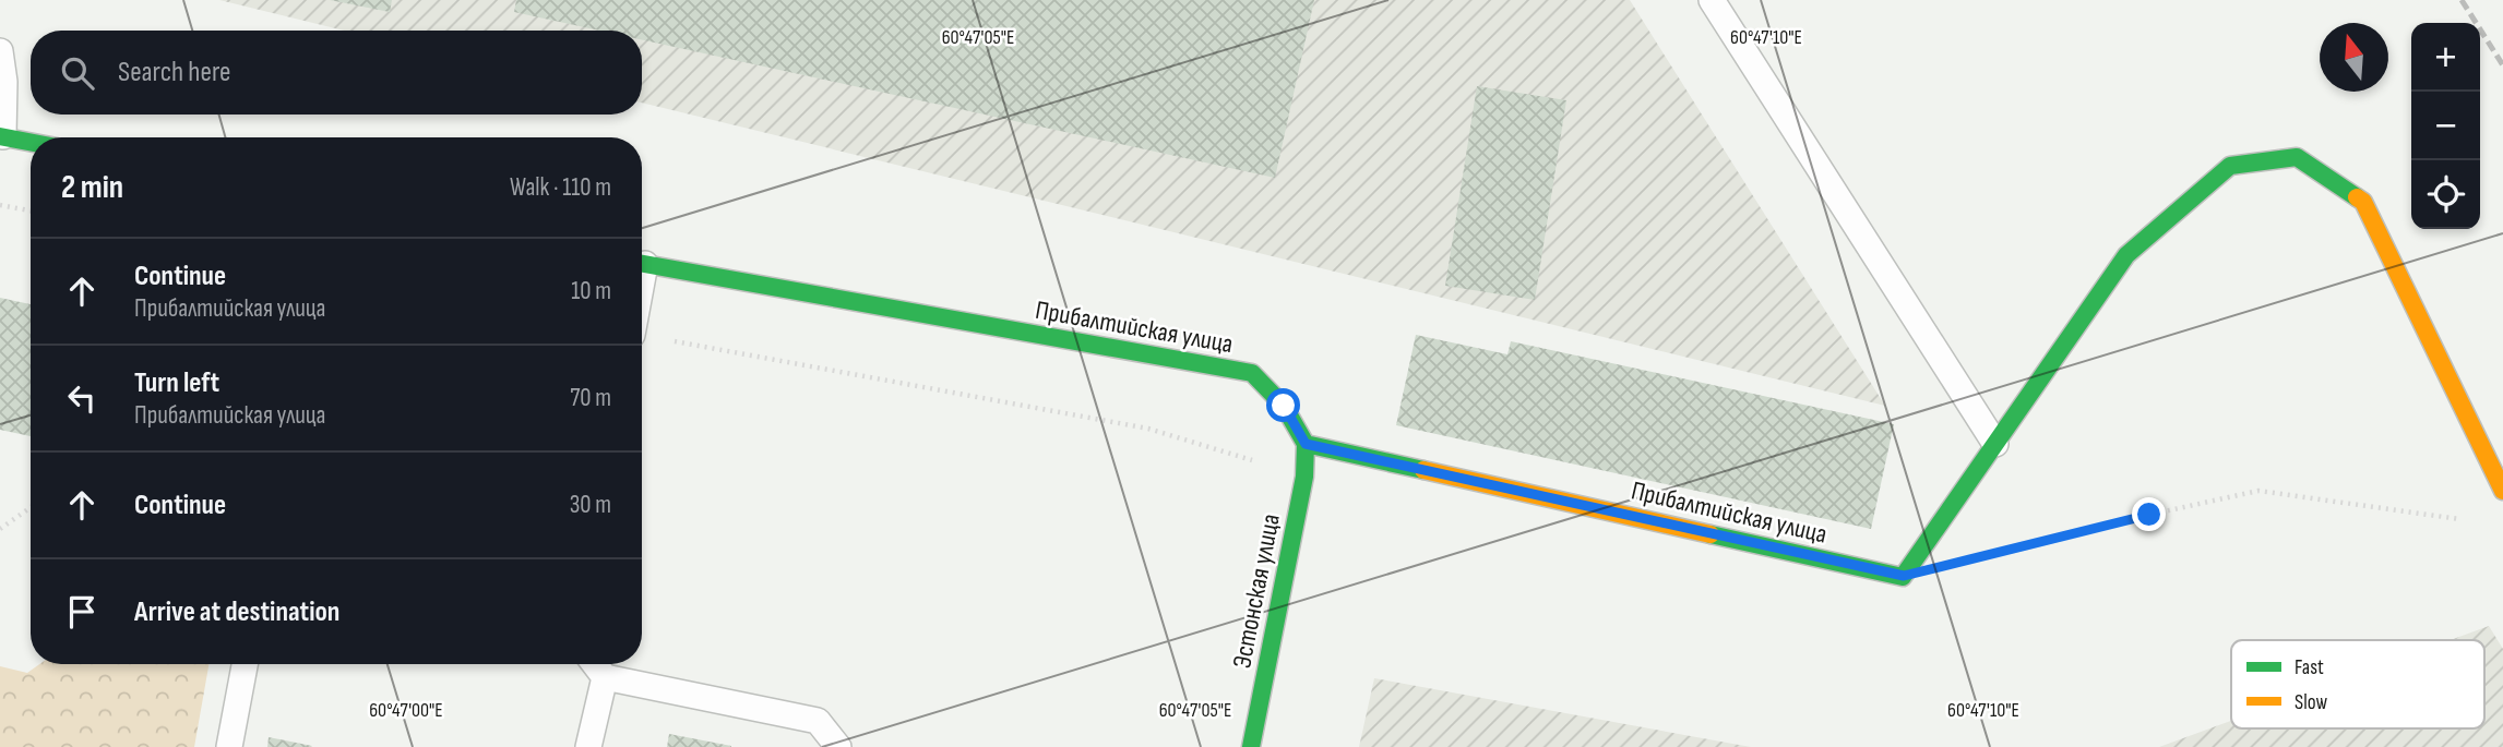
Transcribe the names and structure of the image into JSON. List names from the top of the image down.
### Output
{
  "streets": {
    "street": ["Прибалтийская улица", "Эстонская улица"]
  },
  "crossings": [
    ["Прибалтийская улица", "Эстонская улица"]
  ],
  "legend": ["Fast", "Slow"],
  "north": "top",
  "page": {
    "map_buttons": ["+", "−"],
    "search": "Search here",
    "heading": ["2 min", "Walk · 110 m"],
    "list": [
      ["Continue", "Прибалтийская улица", "10 m"],
      ["Turn left", "Прибалтийская улица", "70 m"],
      ["Continue", "30 m"],
      "Arrive at destination"
    ]
  },
  "coordinates": ["60°47'05\"E", "60°47'10\"E", "60°47'00\"E"]
}
